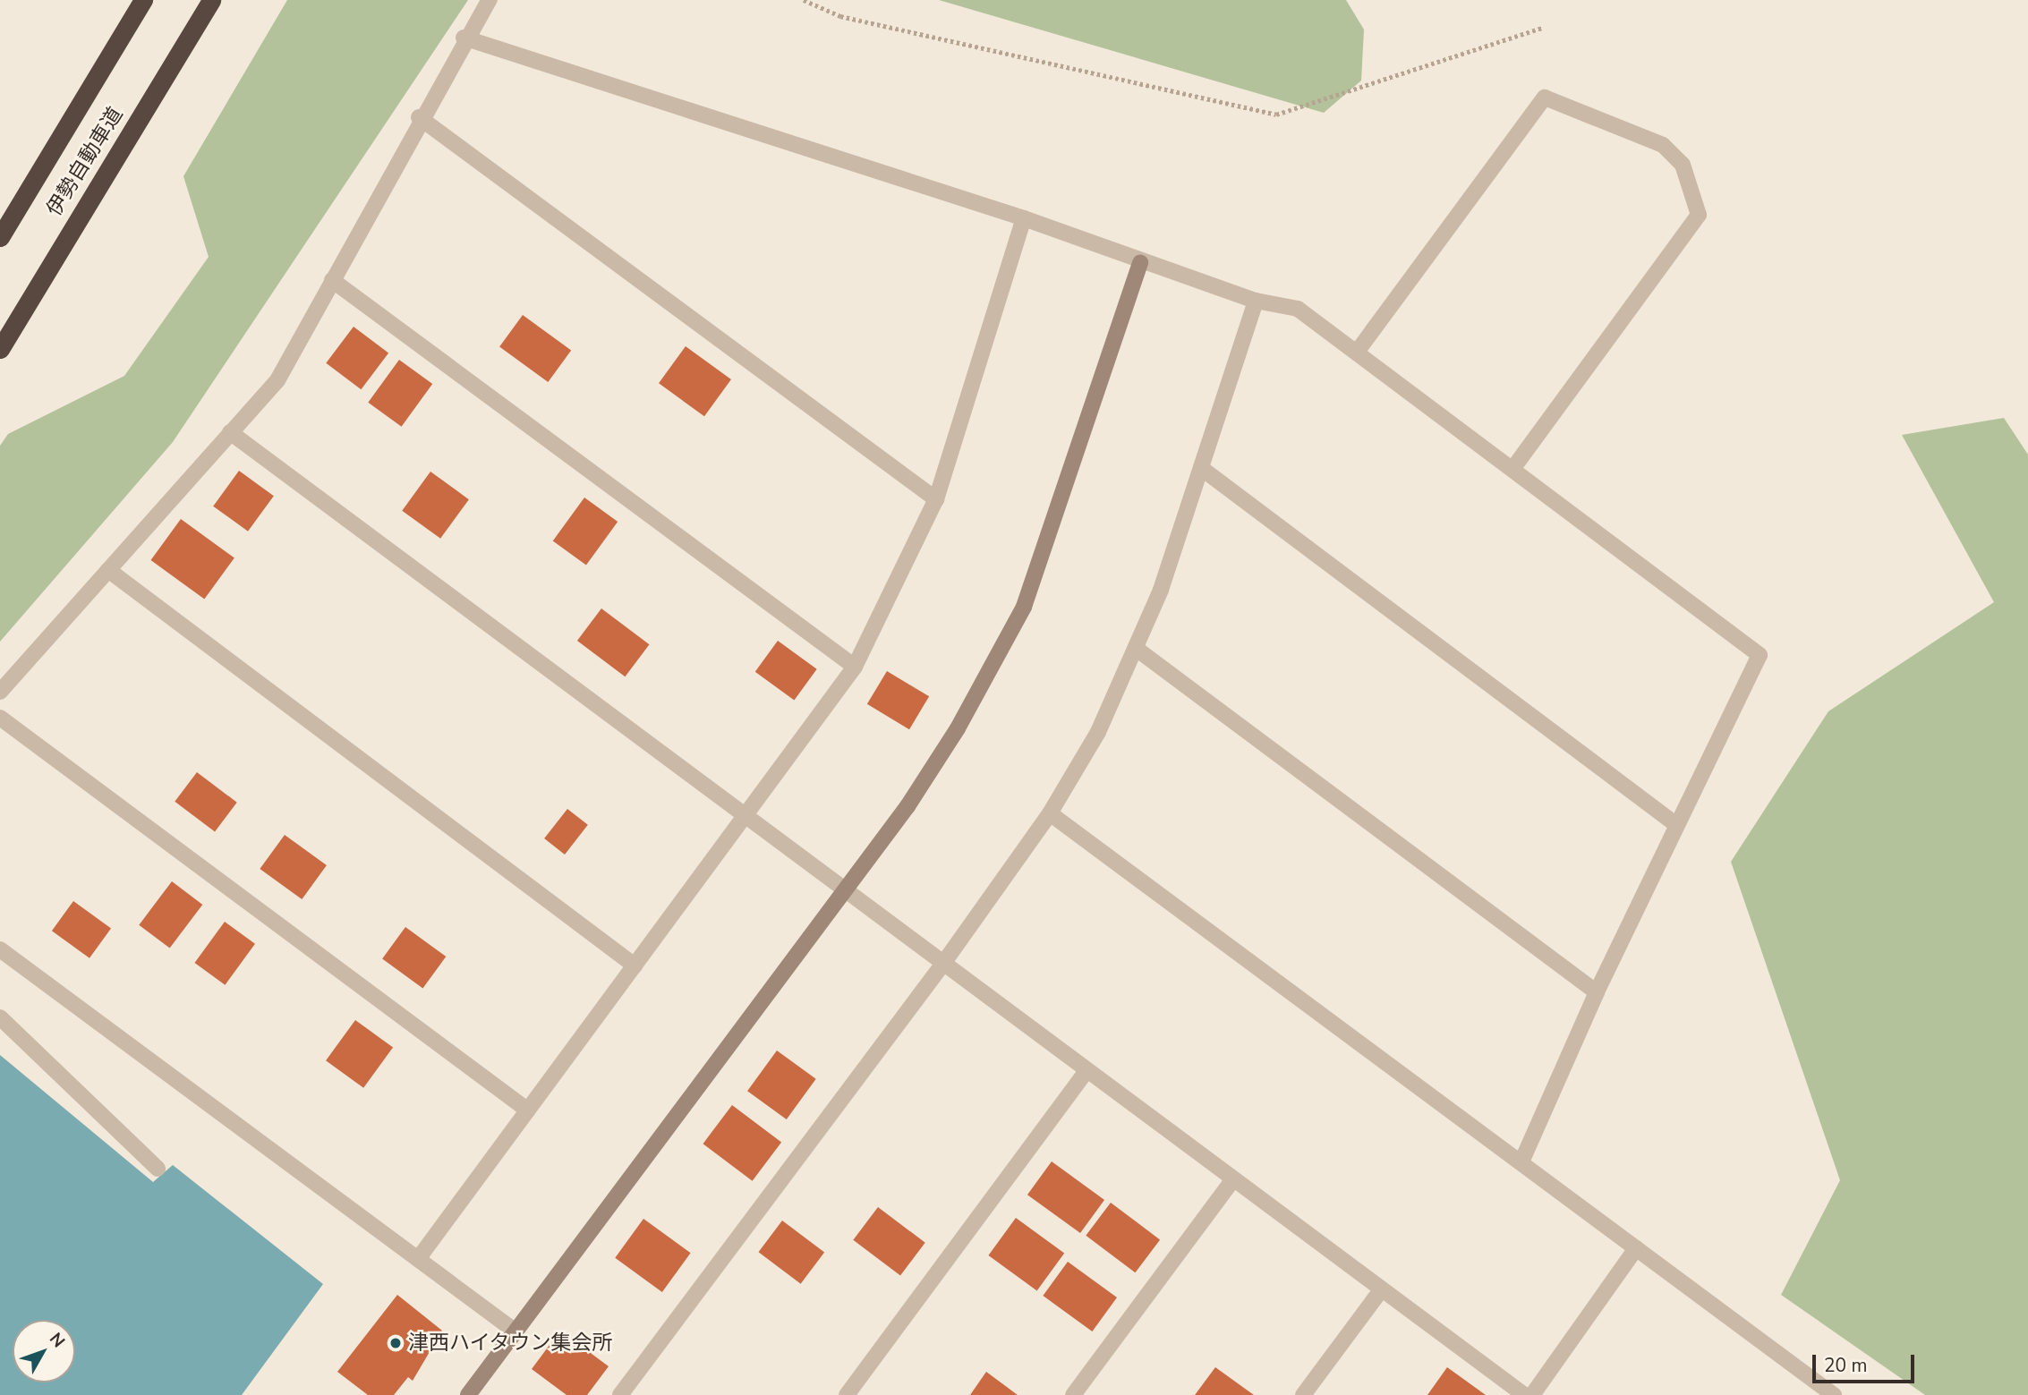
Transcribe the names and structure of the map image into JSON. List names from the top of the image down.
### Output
{
  "streets": {
    "highway": ["伊勢自動車道"]
  },
  "places": ["津西ハイタウン集会所"],
  "scale_bar": "20 m",
  "north": "top right"
}
